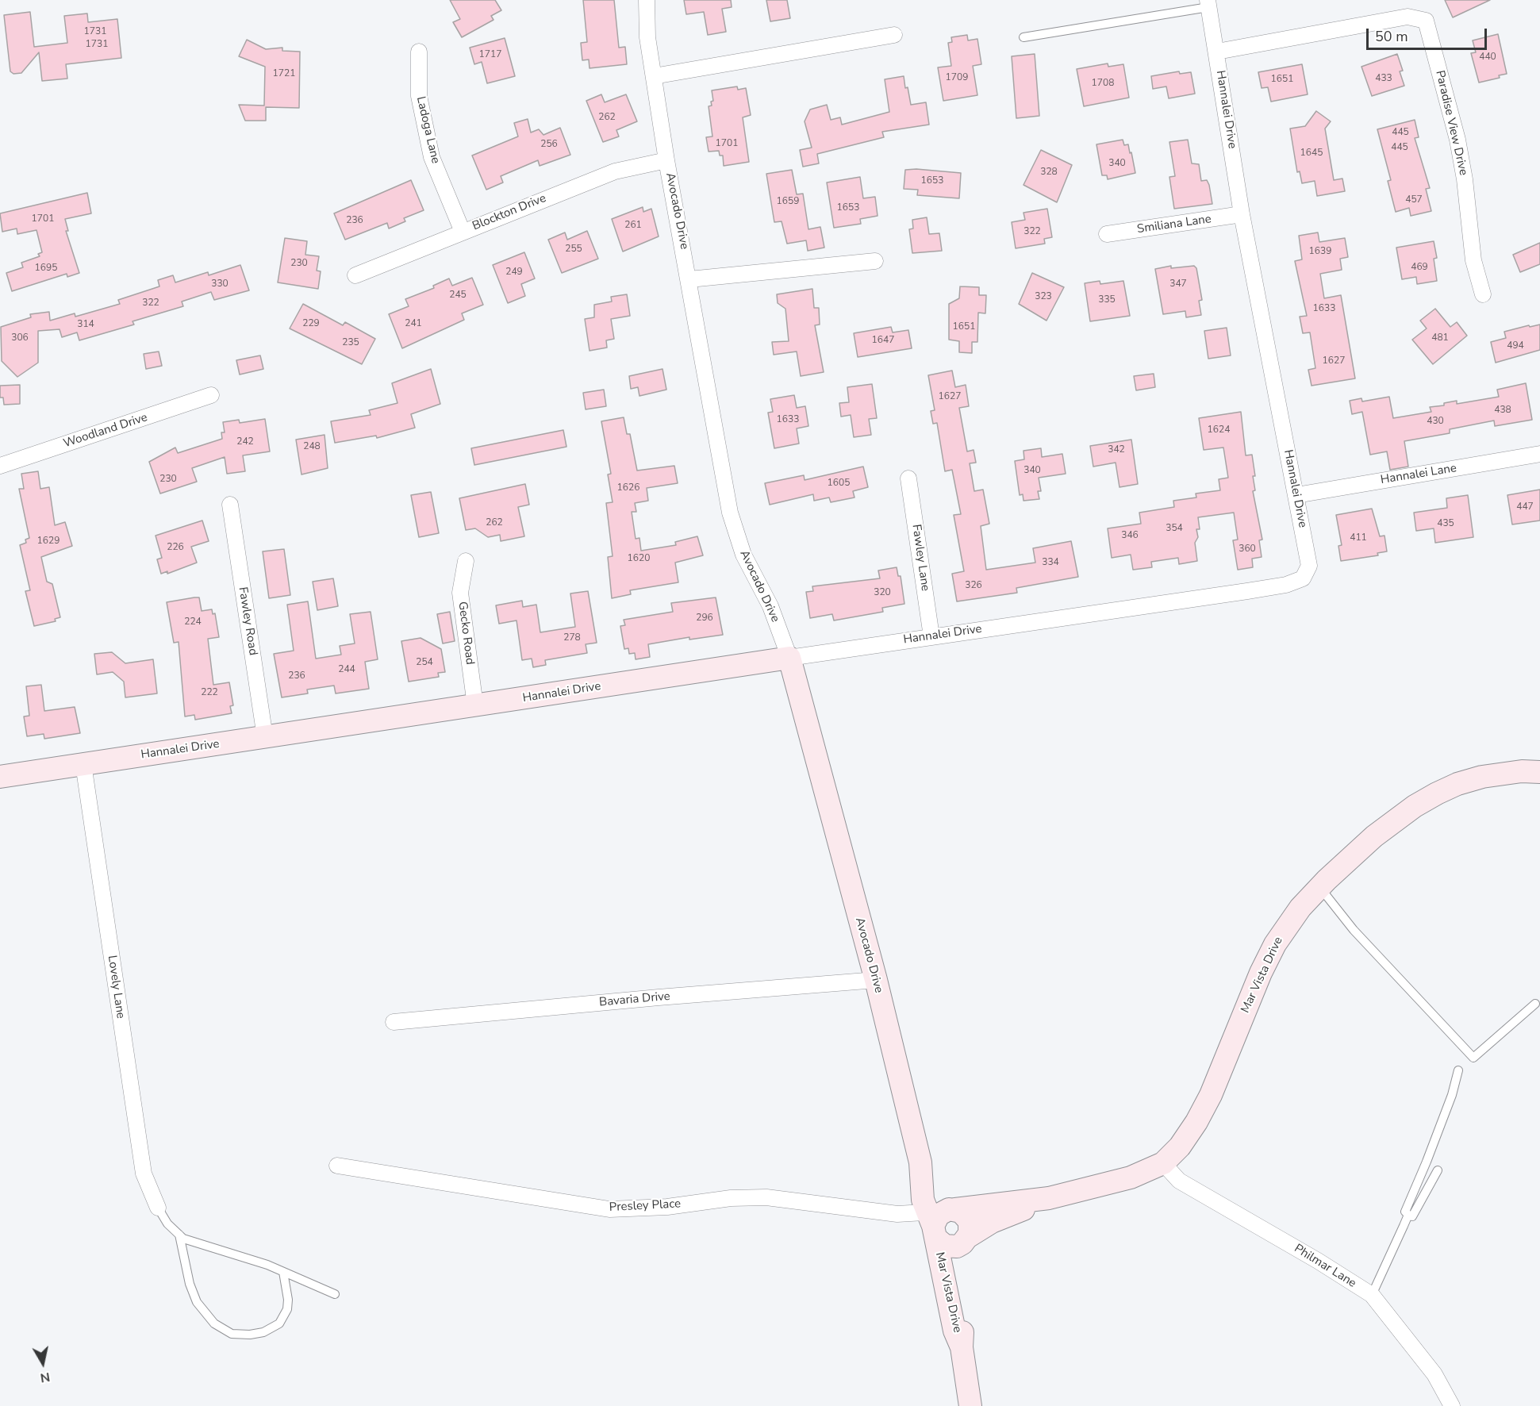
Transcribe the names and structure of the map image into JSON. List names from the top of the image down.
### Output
{
  "streets": {
    "street": [
      "Hannalei Drive",
      "Paradise View Drive",
      "Ladoga Lane",
      "Avocado Drive",
      "Blockton Drive",
      "Smiliana Lane",
      "Woodland Drive",
      "Hannalei Lane",
      "Fawley Lane",
      "Fawley Road",
      "Gecko Road",
      "Mar Vista Drive",
      "Lovely Lane",
      "Bavaria Drive",
      "Presley Place",
      "Philmar Lane"
    ]
  },
  "crossings": [
    ["Hannalei Drive", "Paradise View Drive"],
    ["Hannalei Drive", "Avocado Drive"],
    ["Hannalei Drive", "Smiliana Lane"],
    ["Hannalei Drive", "Hannalei Lane"],
    ["Hannalei Drive", "Fawley Lane"],
    ["Hannalei Drive", "Fawley Road"],
    ["Hannalei Drive", "Gecko Road"],
    ["Hannalei Drive", "Lovely Lane"],
    ["Ladoga Lane", "Blockton Drive"],
    ["Avocado Drive", "Blockton Drive"],
    ["Avocado Drive", "Mar Vista Drive"],
    ["Avocado Drive", "Bavaria Drive"],
    ["Avocado Drive", "Presley Place"],
    ["Mar Vista Drive", "Presley Place"],
    ["Mar Vista Drive", "Philmar Lane"]
  ],
  "house_numbers": [
    "1731",
    "1731",
    "1717",
    "440",
    "1721",
    "1709",
    "433",
    "1651",
    "1708",
    "262",
    "445",
    "1701",
    "256",
    "445",
    "1645",
    "340",
    "328",
    "1653",
    "457",
    "1659",
    "1653",
    "1701",
    "236",
    "261",
    "322",
    "255",
    "1639",
    "230",
    "469",
    "1695",
    "249",
    "330",
    "347",
    "245",
    "323",
    "335",
    "322",
    "1633",
    "229",
    "241",
    "314",
    "1651",
    "306",
    "481",
    "1647",
    "235",
    "494",
    "1627",
    "1627",
    "438",
    "1633",
    "430",
    "1624",
    "242",
    "248",
    "342",
    "340",
    "230",
    "1605",
    "1626",
    "447",
    "262",
    "435",
    "354",
    "346",
    "411",
    "1629",
    "226",
    "360",
    "1620",
    "334",
    "326",
    "320",
    "296",
    "224",
    "278",
    "254",
    "244",
    "236",
    "222"
  ],
  "scale_bar": "50 m",
  "north": "bottom"
}
